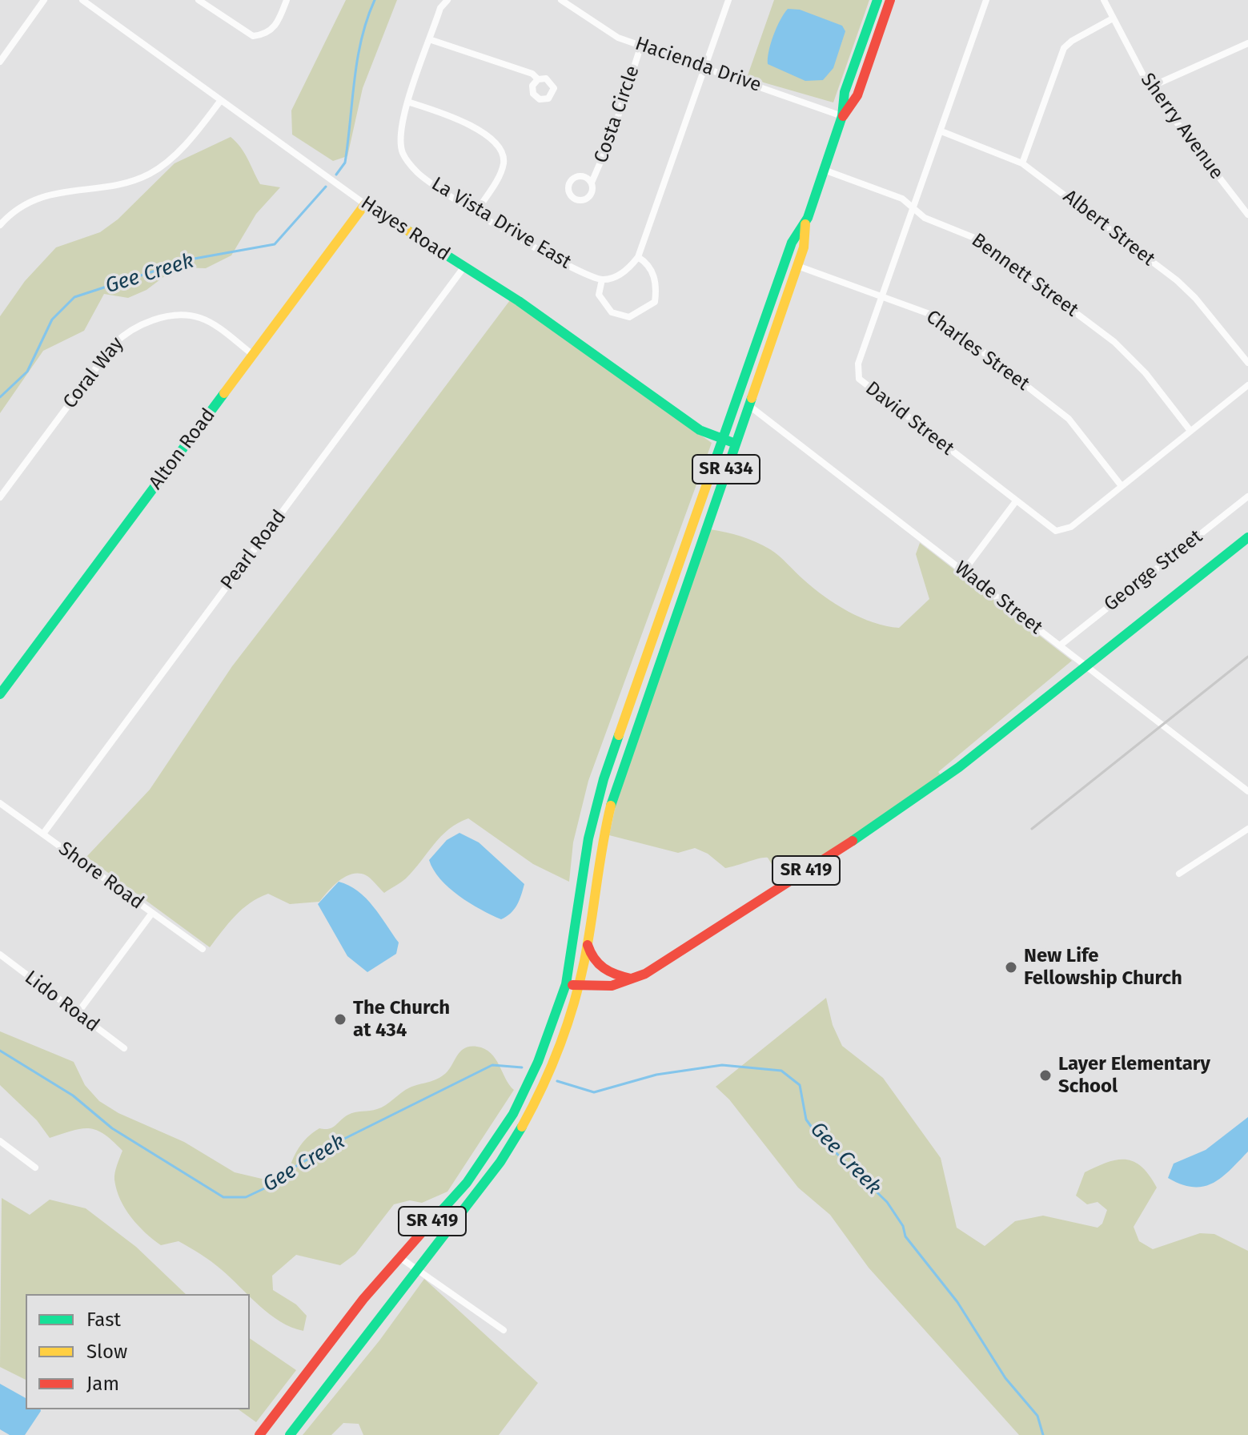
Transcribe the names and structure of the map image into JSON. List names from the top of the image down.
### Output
{
  "streets": {
    "main road": [
      "Hayes Road",
      "Alton Road",
      "SR 434",
      "SR 419"
    ],
    "street": [
      "Hacienda Drive",
      "Costa Circle",
      "Sherry Avenue",
      "La Vista Drive East",
      "Albert Street",
      "Bennett Street",
      "Charles Street",
      "Coral Way",
      "David Street",
      "Pearl Road",
      "George Street",
      "Wade Street",
      "Shore Road",
      "Lido Road"
    ]
  },
  "crossings": [
    ["Hacienda Drive", "Costa Circle"],
    ["Hacienda Drive", "SR 434"],
    ["Albert Street", "David Street"],
    ["Hayes Road", "Alton Road"],
    ["Hayes Road", "SR 434"],
    ["Hayes Road", "Pearl Road"],
    ["Bennett Street", "David Street"],
    ["Bennett Street", "SR 434"],
    ["Charles Street", "David Street"],
    ["Charles Street", "SR 434"],
    ["Coral Way", "Alton Road"],
    ["SR 434", "Wade Street"],
    ["SR 434", "SR 419"],
    ["Pearl Road", "Shore Road"],
    ["George Street", "Wade Street"],
    ["Wade Street", "SR 419"]
  ],
  "water": ["Gee Creek"],
  "places": ["New Life Fellowship Church", "The Church at 434", "Layer Elementary School"],
  "legend": ["Fast", "Slow", "Jam"]
}
